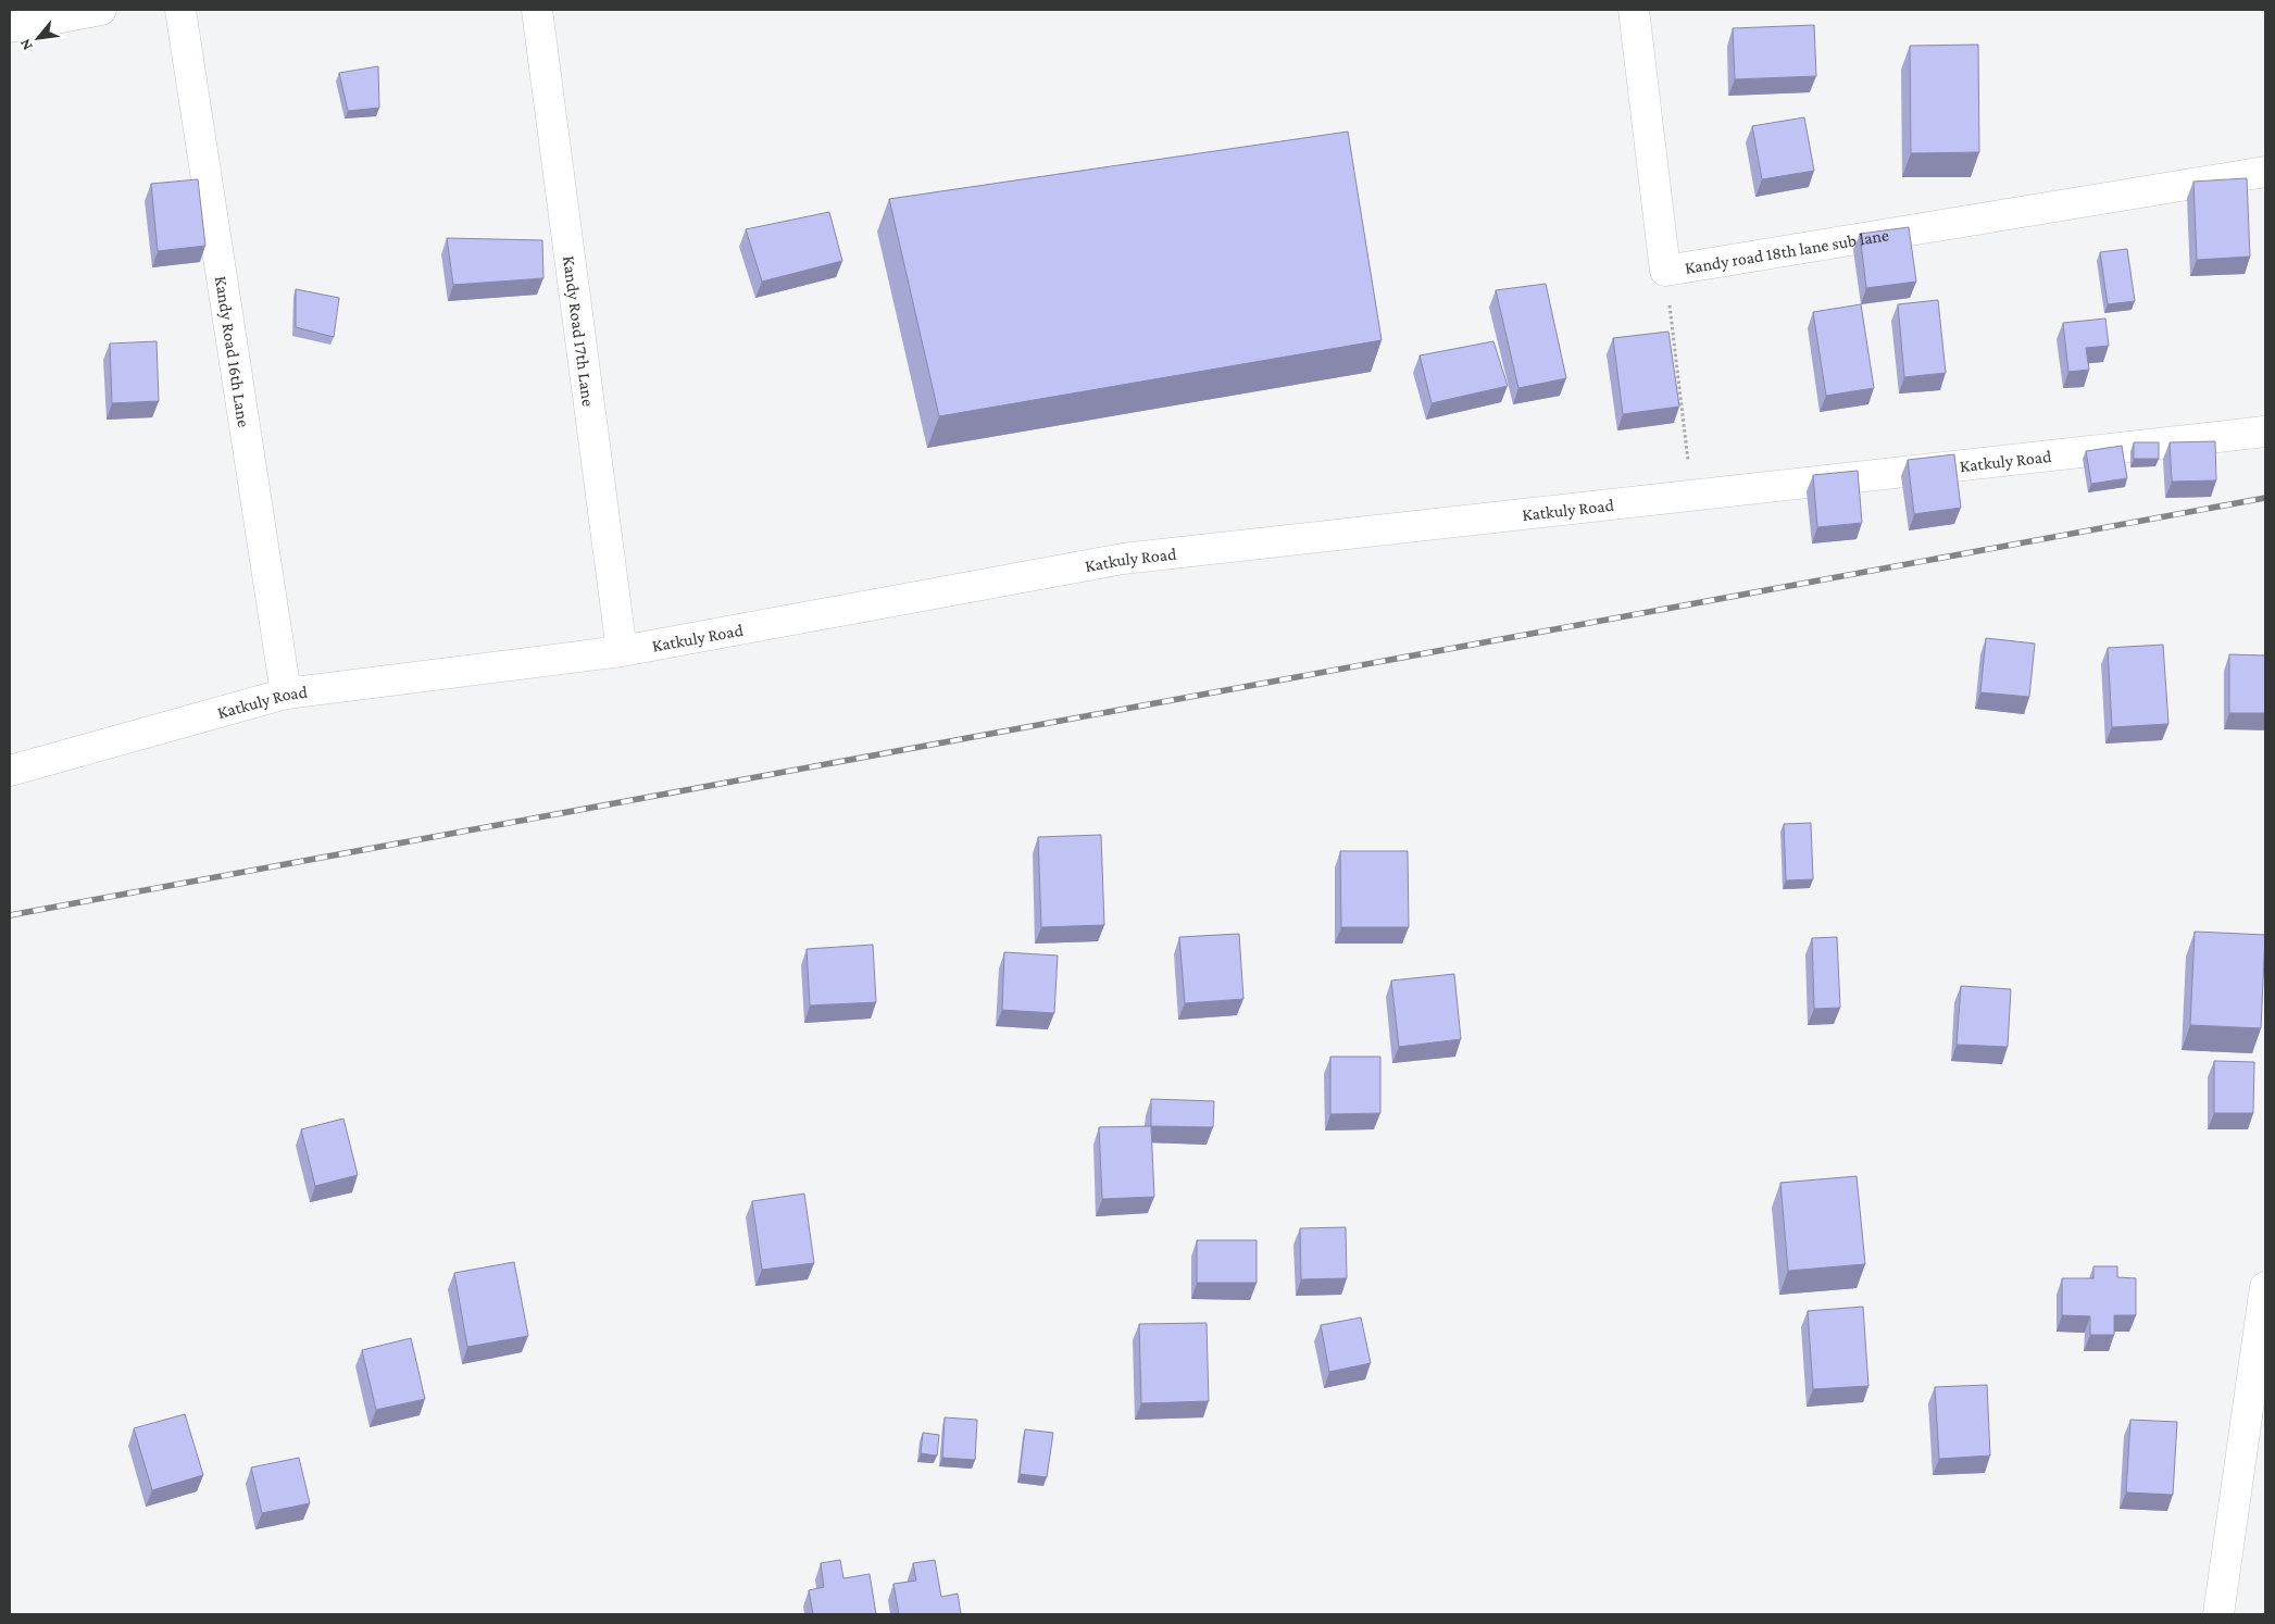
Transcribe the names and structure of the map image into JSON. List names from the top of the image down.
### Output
{
  "streets": {
    "street": [
      "Kandy road 18th lane sub lane",
      "Kandy Road 17th Lane",
      "Kandy Road 16th Lane",
      "Katkuly Road"
    ]
  },
  "crossings": [
    ["Kandy Road 17th Lane", "Katkuly Road"],
    ["Kandy Road 16th Lane", "Katkuly Road"]
  ],
  "north": "bottom left"
}
